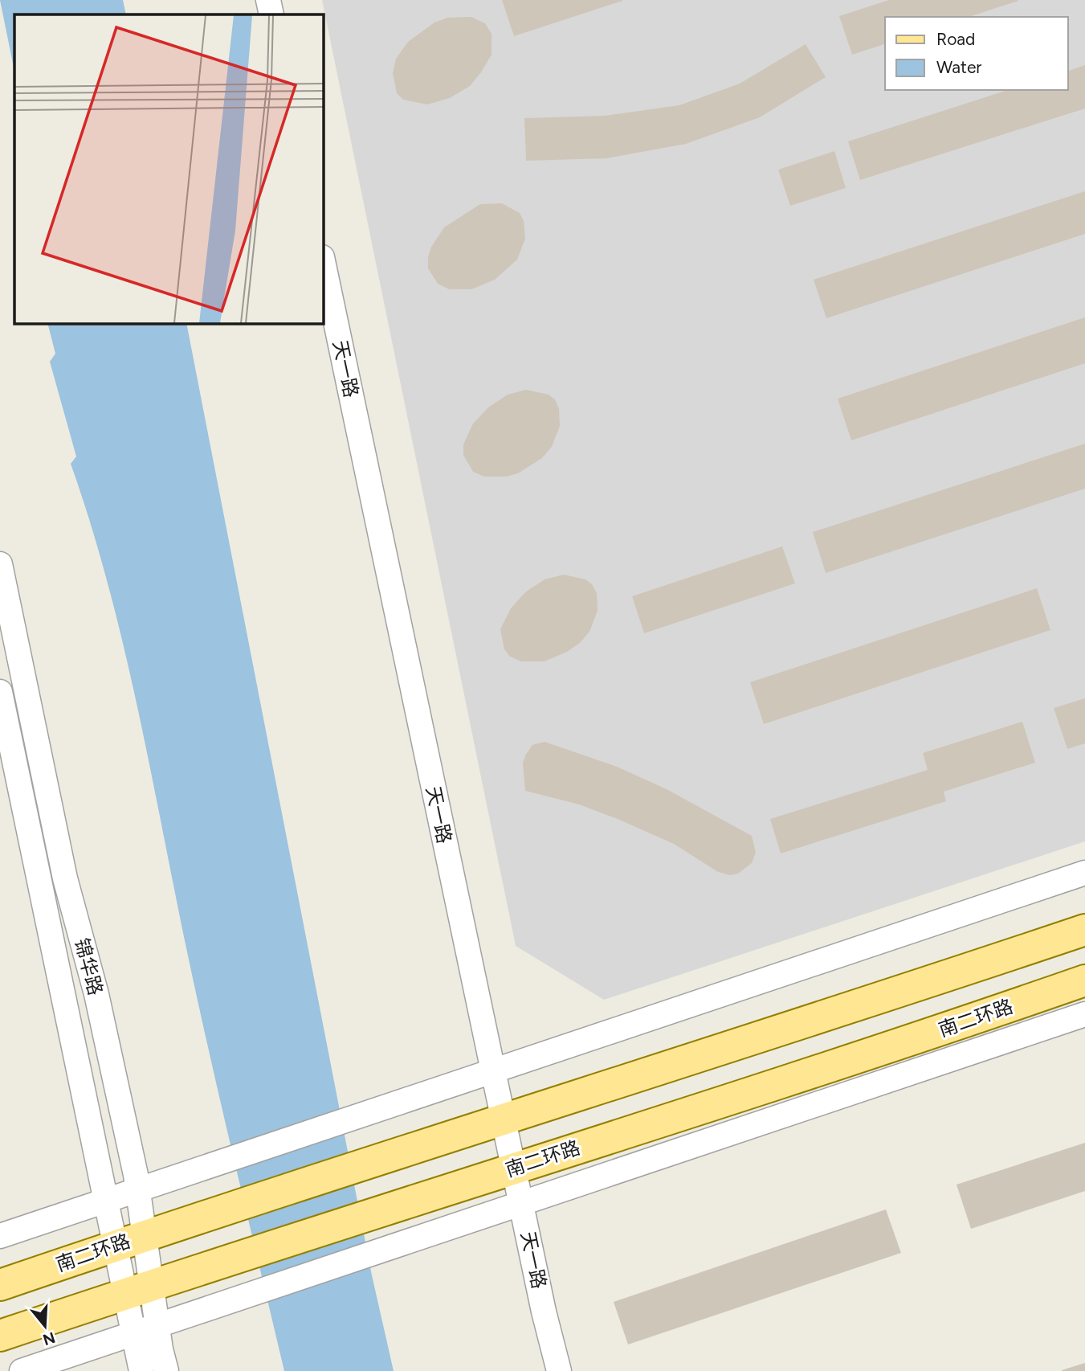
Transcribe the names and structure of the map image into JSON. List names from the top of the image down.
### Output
{
  "streets": {
    "main road": ["南二环路"],
    "street": ["天一路", "锦华路"]
  },
  "crossings": [
    ["天一路", "南二环路"],
    ["锦华路", "南二环路"]
  ],
  "legend": ["Road", "Water"],
  "north": "bottom"
}
